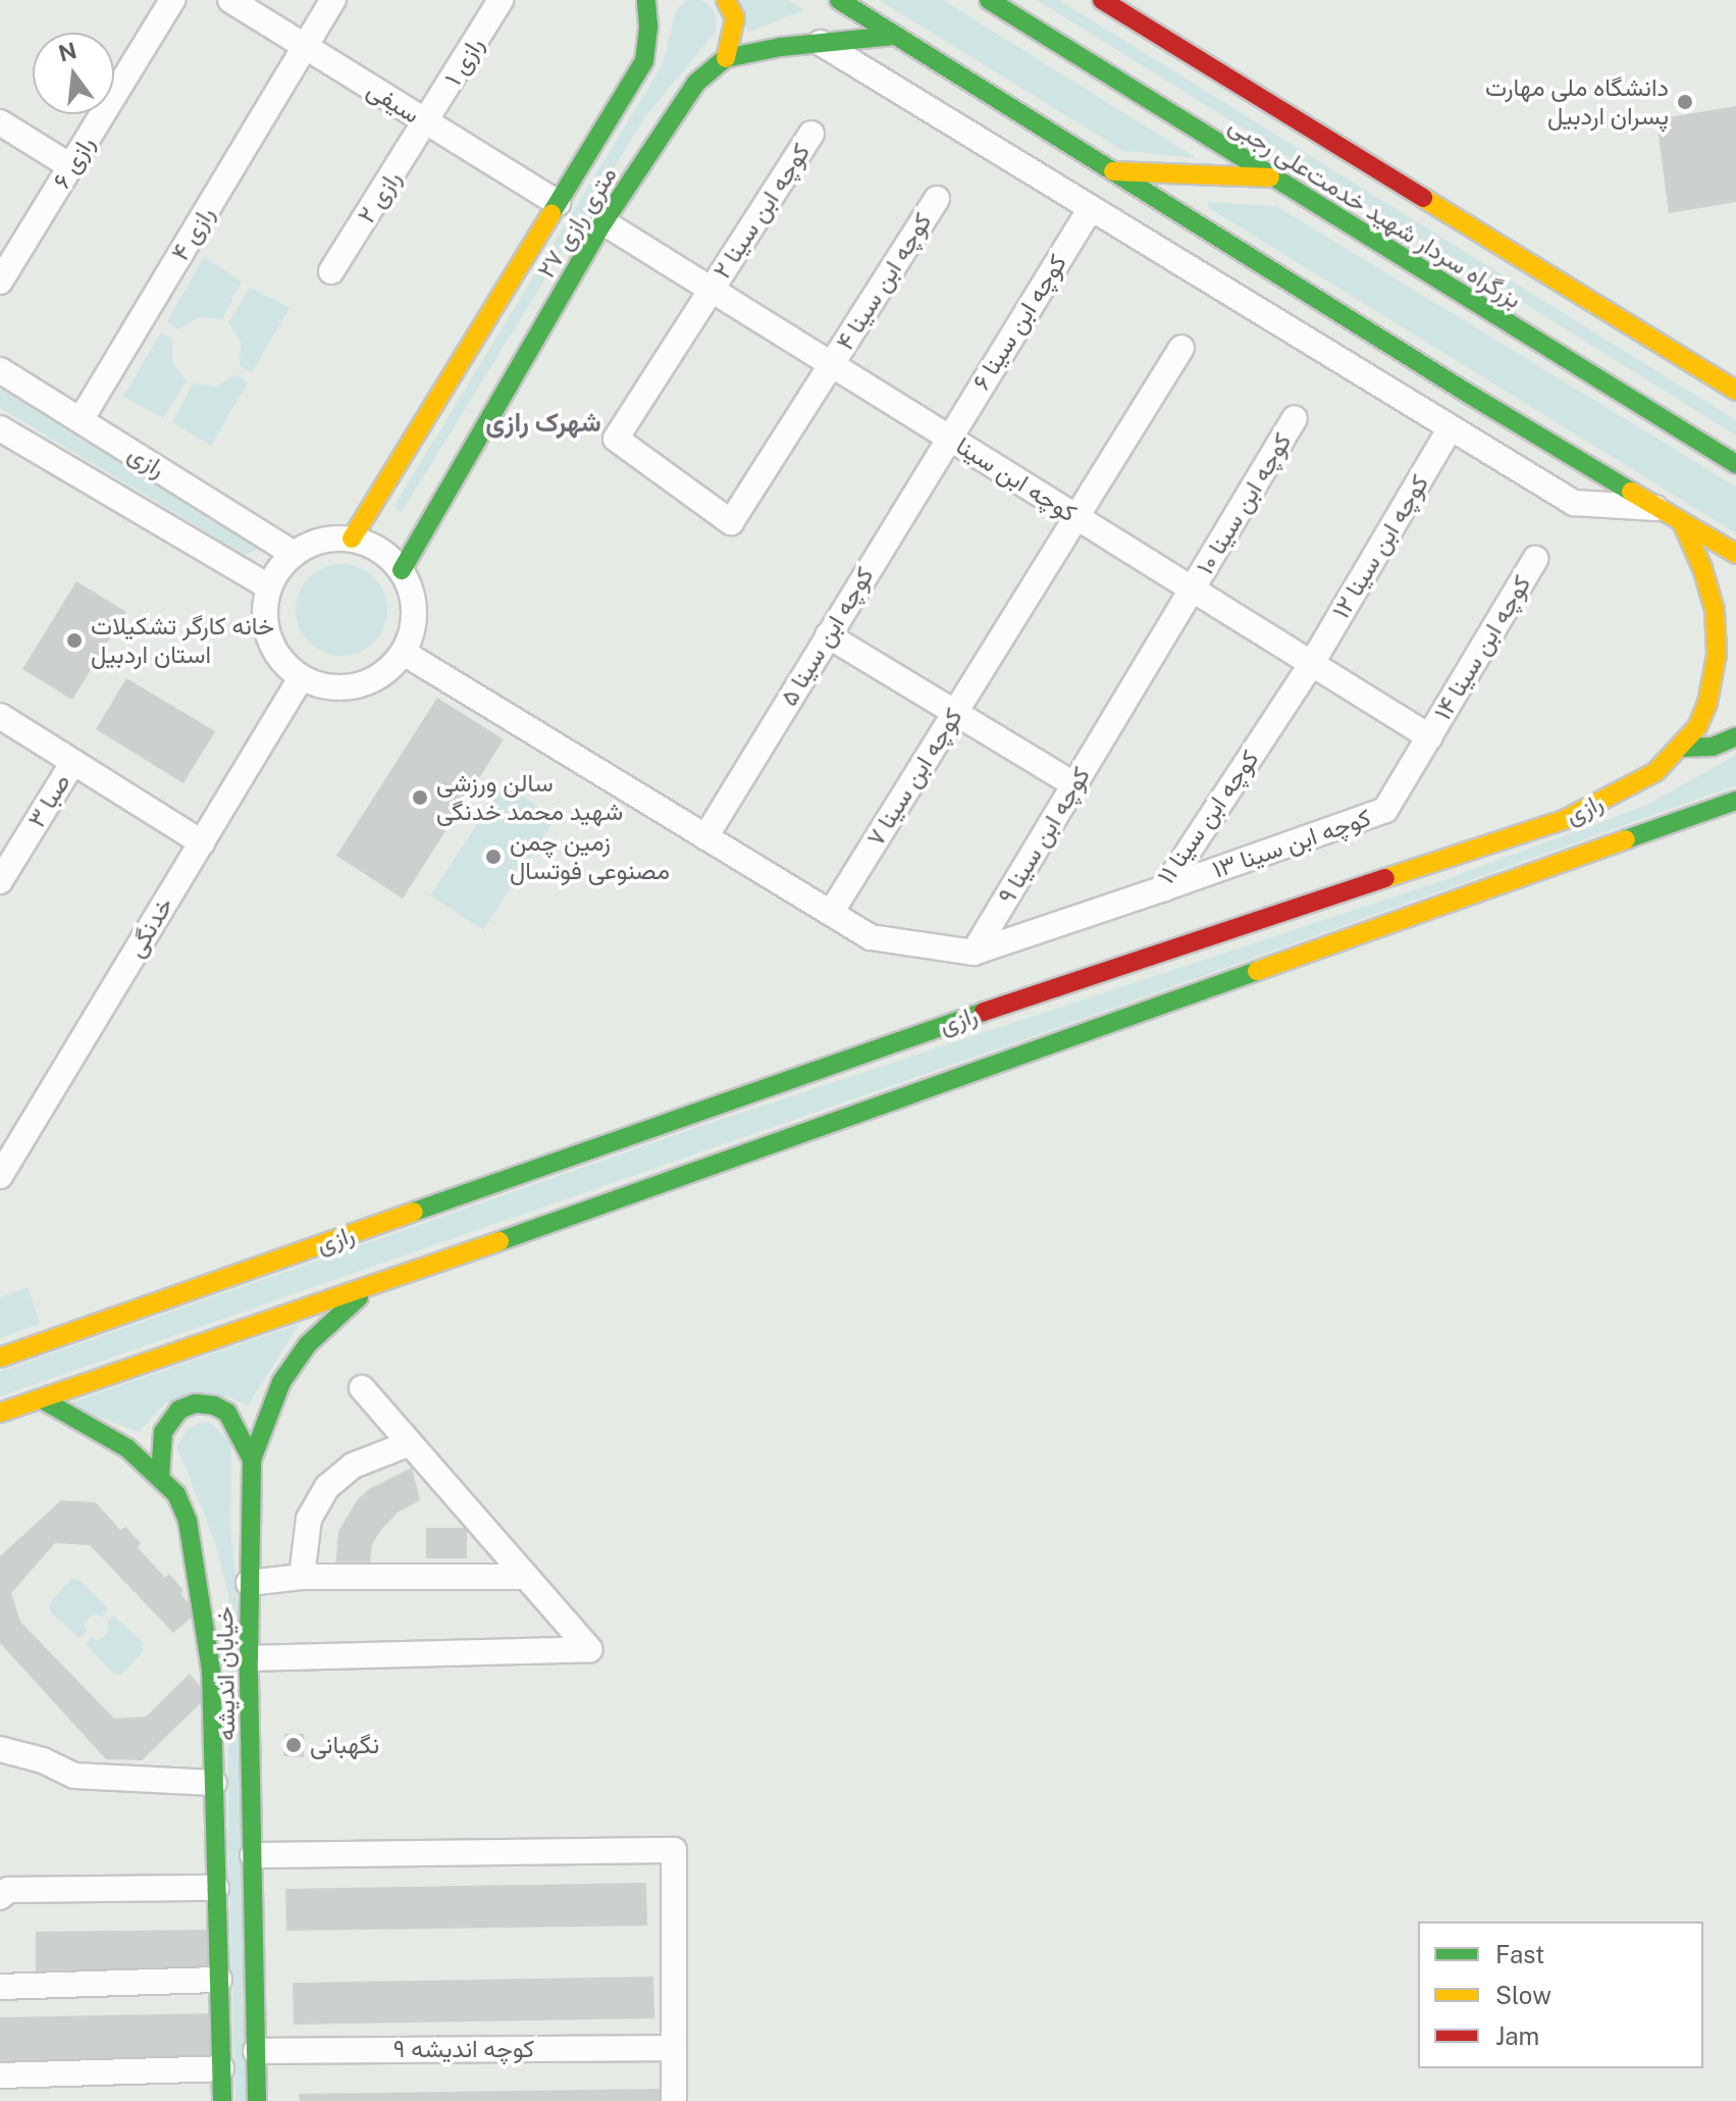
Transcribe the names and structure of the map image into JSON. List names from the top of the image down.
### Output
{
  "streets": {
    "main road": [
      "بزرگراه سردار شهید خدمت‌علی رجبی",
      "۲۷ متری رازی",
      "رازی",
      "خیابان اندیشه"
    ],
    "street": [
      "رازی ۱",
      "سیفی",
      "رازی ۶",
      "رازی ۲",
      "کوچه ابن سینا ۲",
      "رازی ۴",
      "کوچه ابن سینا ۴",
      "کوچه ابن سینا ۶",
      "کوچه ابن سینا",
      "کوچه ابن سینا ۱۰",
      "کوچه ابن سینا ۱۲",
      "کوچه ابن سینا ۵",
      "کوچه ابن سینا ۱۴",
      "کوچه ابن سینا ۷",
      "صبا ۳",
      "کوچه ابن سینا ۱۱",
      "کوچه ابن سینا ۹",
      "کوچه ابن سینا ۱۳",
      "خدنگی",
      "کوچه اندیشه ۹"
    ]
  },
  "crossings": [
    ["رازی ۱", "سیفی"],
    ["رازی ۱", "رازی ۲"],
    ["سیفی", "رازی ۲"],
    ["سیفی", "۲۷ متری رازی"],
    ["سیفی", "رازی ۴"],
    ["کوچه ابن سینا ۲", "کوچه ابن سینا ۴"],
    ["کوچه ابن سینا ۲", "کوچه ابن سینا"],
    ["۲۷ متری رازی", "رازی"],
    ["۲۷ متری رازی", "کوچه ابن سینا"],
    ["۲۷ متری رازی", "خدنگی"],
    ["رازی ۴", "رازی"],
    ["کوچه ابن سینا ۴", "کوچه ابن سینا"],
    ["کوچه ابن سینا ۶", "کوچه ابن سینا"],
    ["کوچه ابن سینا ۶", "کوچه ابن سینا ۵"],
    ["رازی", "خدنگی"],
    ["رازی", "خیابان اندیشه"],
    ["کوچه ابن سینا", "کوچه ابن سینا ۱۰"],
    ["کوچه ابن سینا", "کوچه ابن سینا ۱۲"],
    ["کوچه ابن سینا", "کوچه ابن سینا ۵"],
    ["کوچه ابن سینا", "کوچه ابن سینا ۱۴"],
    ["کوچه ابن سینا", "کوچه ابن سینا ۷"],
    ["کوچه ابن سینا", "کوچه ابن سینا ۱۱"],
    ["کوچه ابن سینا", "کوچه ابن سینا ۹"],
    ["کوچه ابن سینا", "کوچه ابن سینا ۱۳"],
    ["کوچه ابن سینا ۱۰", "کوچه ابن سینا ۹"],
    ["کوچه ابن سینا ۱۲", "کوچه ابن سینا ۱۱"],
    ["کوچه ابن سینا ۱۴", "کوچه ابن سینا ۱۳"],
    ["کوچه ابن سینا ۱۱", "کوچه ابن سینا ۹"],
    ["کوچه ابن سینا ۱۱", "کوچه ابن سینا ۱۳"],
    ["خیابان اندیشه", "کوچه اندیشه ۹"]
  ],
  "districts": ["شهرک رازی"],
  "places": [
    "دانشگاه ملی مهارت پسران اردبیل",
    "خانه کارگر تشکیلات استان اردبیل",
    "سالن ورزشی شهید محمد خدنگی",
    "زمین چمن مصنوعی فوتسال",
    "نگهبانی"
  ],
  "legend": ["Fast", "Slow", "Jam"],
  "north": "top"
}
